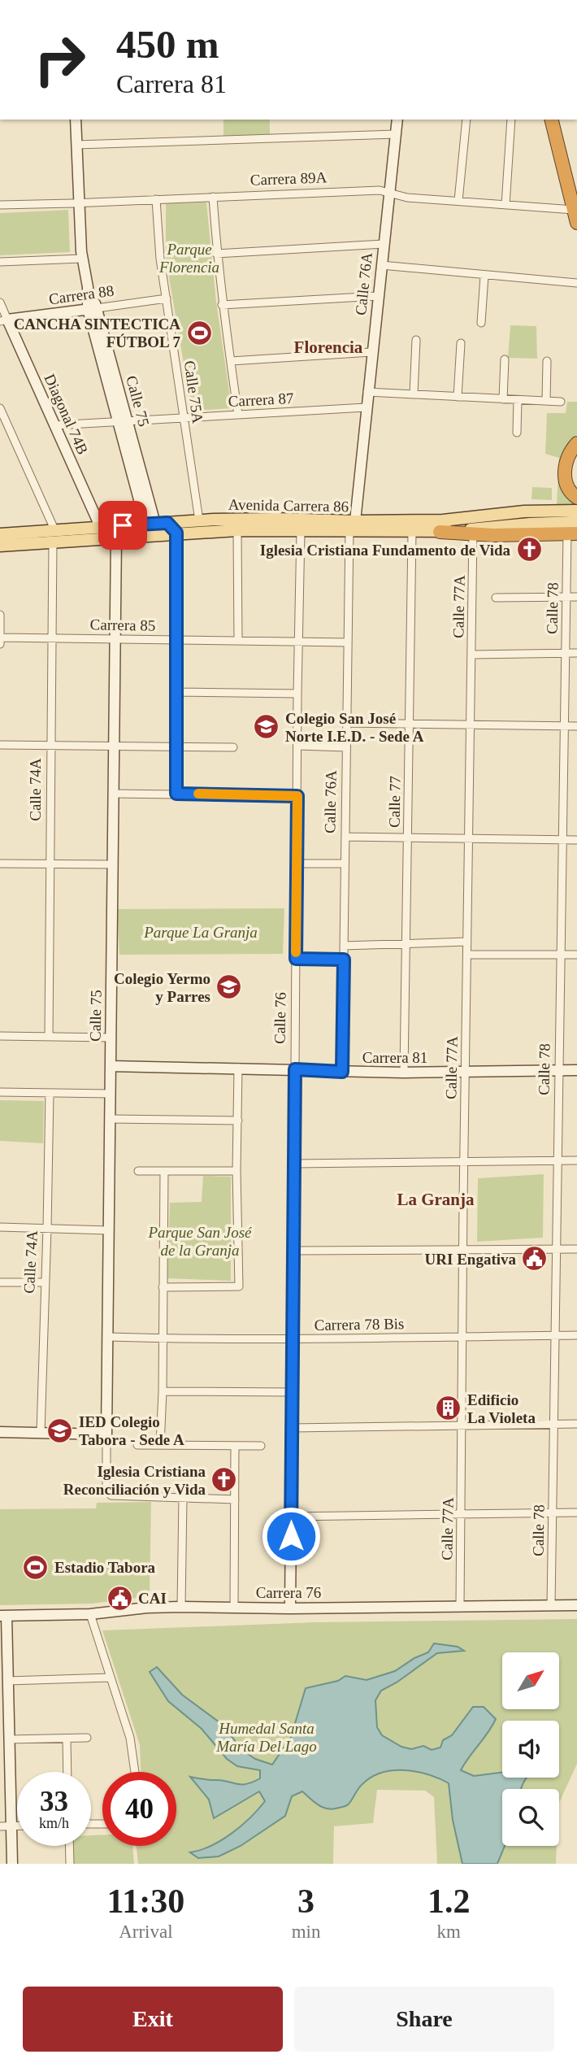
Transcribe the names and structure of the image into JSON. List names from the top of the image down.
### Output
{
  "streets": {
    "main road": ["Avenida Carrera 86"],
    "street": [
      "Carrera 89A",
      "Calle 76A",
      "Carrera 88",
      "Calle 75A",
      "Carrera 87",
      "Calle 75",
      "Diagonal 74B",
      "Calle 77A",
      "Calle 78",
      "Carrera 85",
      "Calle 74A",
      "Calle 77",
      "Calle 76",
      "Carrera 81",
      "Carrera 78 Bis",
      "Carrera 76"
    ]
  },
  "crossings": [
    ["Carrera 89A", "Calle 76A"],
    ["Carrera 89A", "Calle 75A"],
    ["Carrera 89A", "Calle 75"],
    ["Calle 76A", "Carrera 87"],
    ["Calle 76A", "Avenida Carrera 86"],
    ["Calle 76A", "Carrera 85"],
    ["Calle 76A", "Carrera 81"],
    ["Carrera 88", "Calle 75A"],
    ["Carrera 88", "Calle 75"],
    ["Carrera 88", "Diagonal 74B"],
    ["Calle 75A", "Carrera 87"],
    ["Calle 75A", "Avenida Carrera 86"],
    ["Carrera 87", "Calle 75"],
    ["Carrera 87", "Diagonal 74B"],
    ["Calle 75", "Diagonal 74B"],
    ["Calle 75", "Avenida Carrera 86"],
    ["Calle 75", "Carrera 85"],
    ["Calle 75", "Carrera 81"],
    ["Calle 75", "Carrera 78 Bis"],
    ["Diagonal 74B", "Avenida Carrera 86"],
    ["Avenida Carrera 86", "Calle 77A"],
    ["Avenida Carrera 86", "Calle 74A"],
    ["Avenida Carrera 86", "Calle 77"],
    ["Avenida Carrera 86", "Calle 76"],
    ["Calle 77A", "Carrera 81"],
    ["Calle 77A", "Carrera 78 Bis"],
    ["Calle 77A", "Carrera 76"],
    ["Calle 78", "Carrera 81"],
    ["Calle 78", "Carrera 78 Bis"],
    ["Calle 78", "Carrera 76"],
    ["Carrera 85", "Calle 74A"],
    ["Carrera 85", "Calle 76"],
    ["Calle 77", "Carrera 81"],
    ["Calle 76", "Carrera 81"],
    ["Calle 76", "Carrera 78 Bis"],
    ["Calle 76", "Carrera 76"]
  ],
  "districts": ["Florencia", "La Granja"],
  "parks": [
    "Parque Florencia",
    "Parque La Granja",
    "Parque San José de la Granja",
    "Humedal Santa María Del Lago"
  ],
  "places": {
    "sports": ["CANCHA SINTECTICA FÚTBOL 7", "Estadio Tabora"],
    "church": ["Iglesia Cristiana Fundamento de Vida", "Iglesia Cristiana Reconciliación y Vida"],
    "school or university": ["Colegio San José Norte I.E.D. - Sede A", "Colegio Yermo y Parres", "IED Colegio Tabora - Sede A"],
    "public building": ["URI Engativa", "CAI"],
    "building": ["Edificio La Violeta"]
  },
  "north": "top right",
  "page": {
    "turn": ["450 m", "Carrera 81"],
    "speed": "33 km/h",
    "limit": "40",
    "eta": [
      "11:30",
      "Arrival",
      "3",
      "min",
      "1.2",
      "km"
    ],
    "buttons": ["Exit", "Share"]
  }
}
